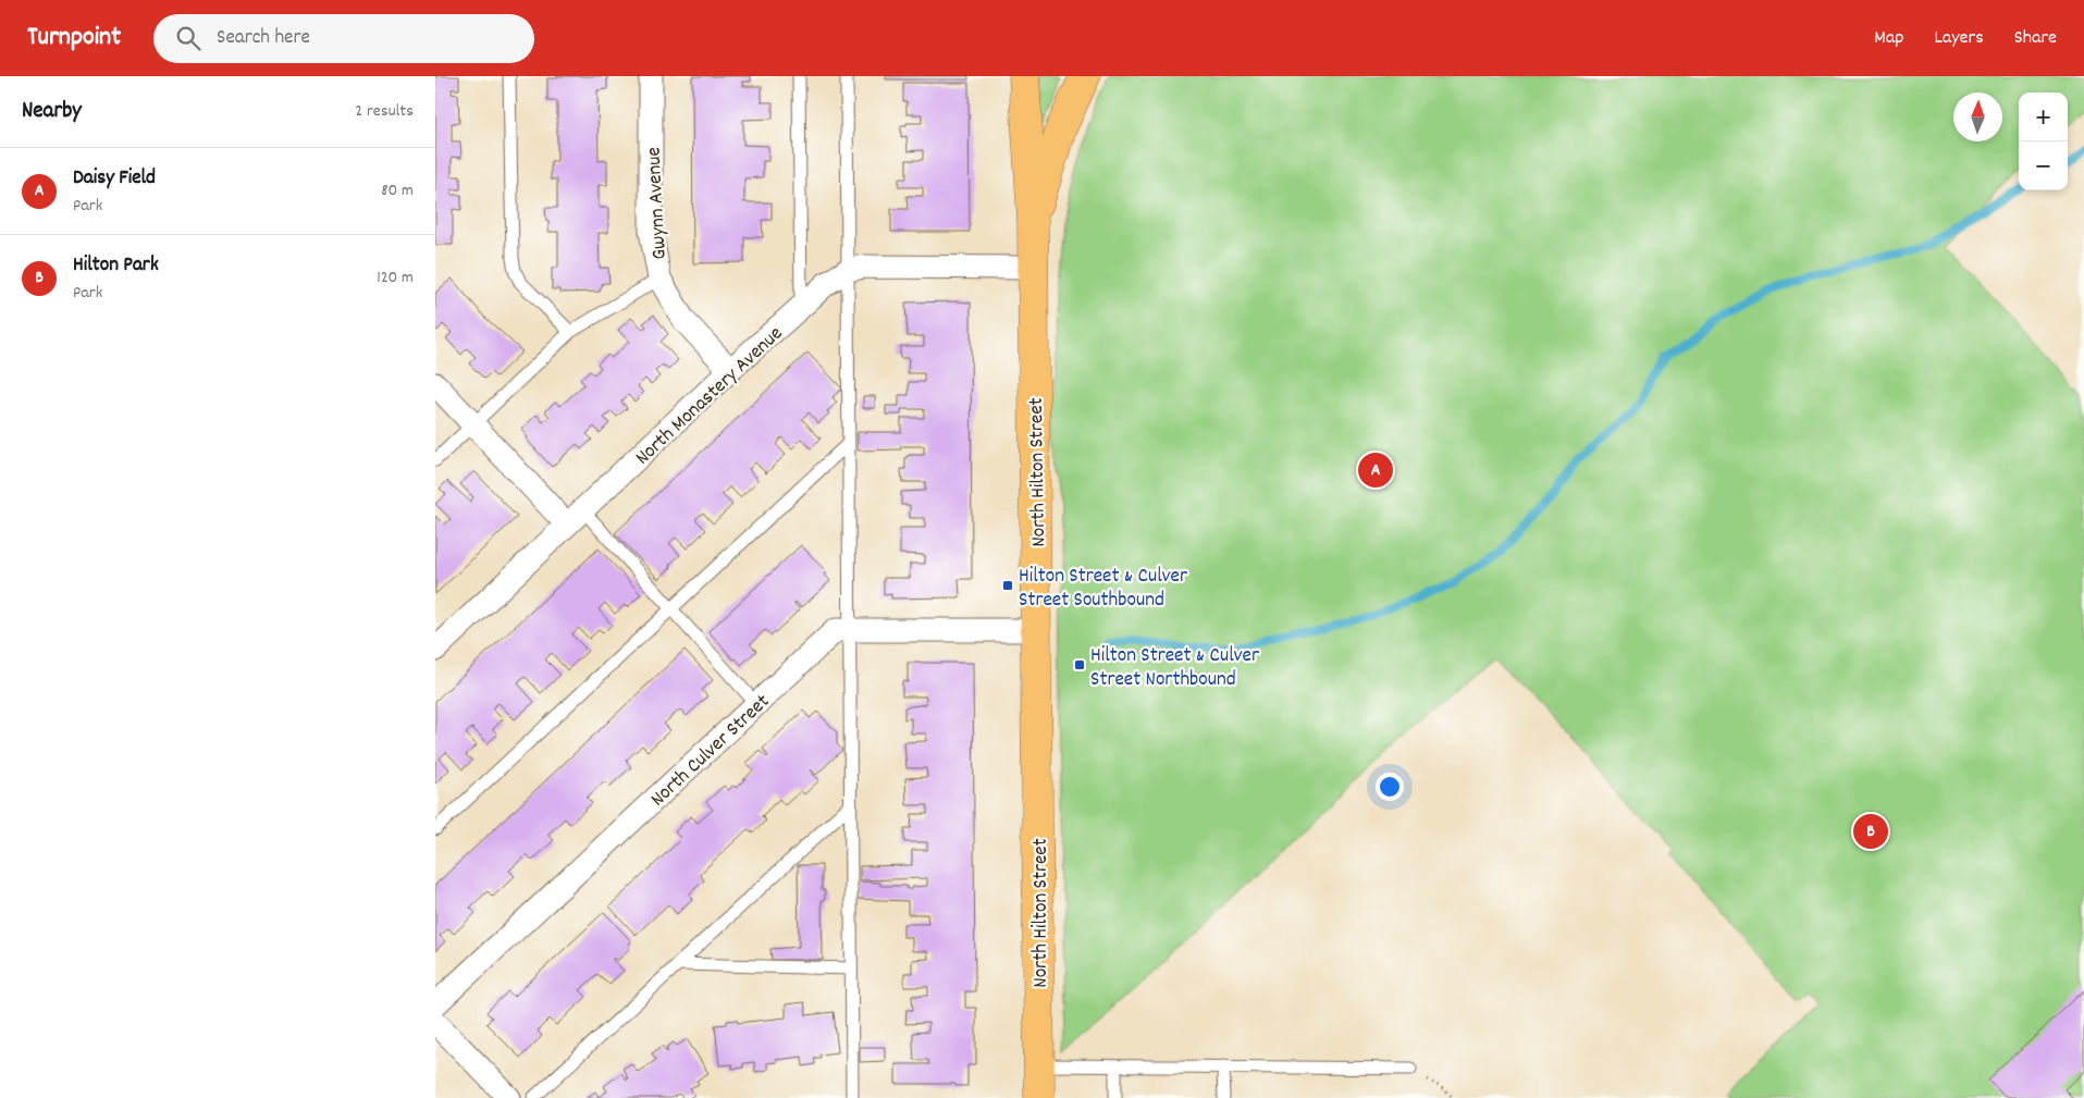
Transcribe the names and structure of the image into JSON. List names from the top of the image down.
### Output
{
  "streets": {
    "main road": ["North Hilton Street"],
    "street": ["Gwynn Avenue", "North Monastery Avenue", "North Culver Street"]
  },
  "crossings": [
    ["Gwynn Avenue", "North Monastery Avenue"],
    ["North Monastery Avenue", "North Hilton Street"],
    ["North Hilton Street", "North Culver Street"]
  ],
  "places": {
    "transit": ["Hilton Street & Culver Street Southbound", "Hilton Street & Culver Street Northbound"]
  },
  "north": "top",
  "page": {
    "header": "Turnpoint",
    "search": "Search here",
    "nav": ["Map", "Layers", "Share"],
    "heading": ["Nearby", "2 results"],
    "map_buttons": ["+", "−"],
    "list": [
      {
        "mark": "A",
        "name": "Daisy Field",
        "note": "Park",
        "value": "80 m"
      },
      {
        "mark": "B",
        "name": "Hilton Park",
        "note": "Park",
        "value": "120 m"
      }
    ],
    "pins": ["A", "B"]
  }
}
